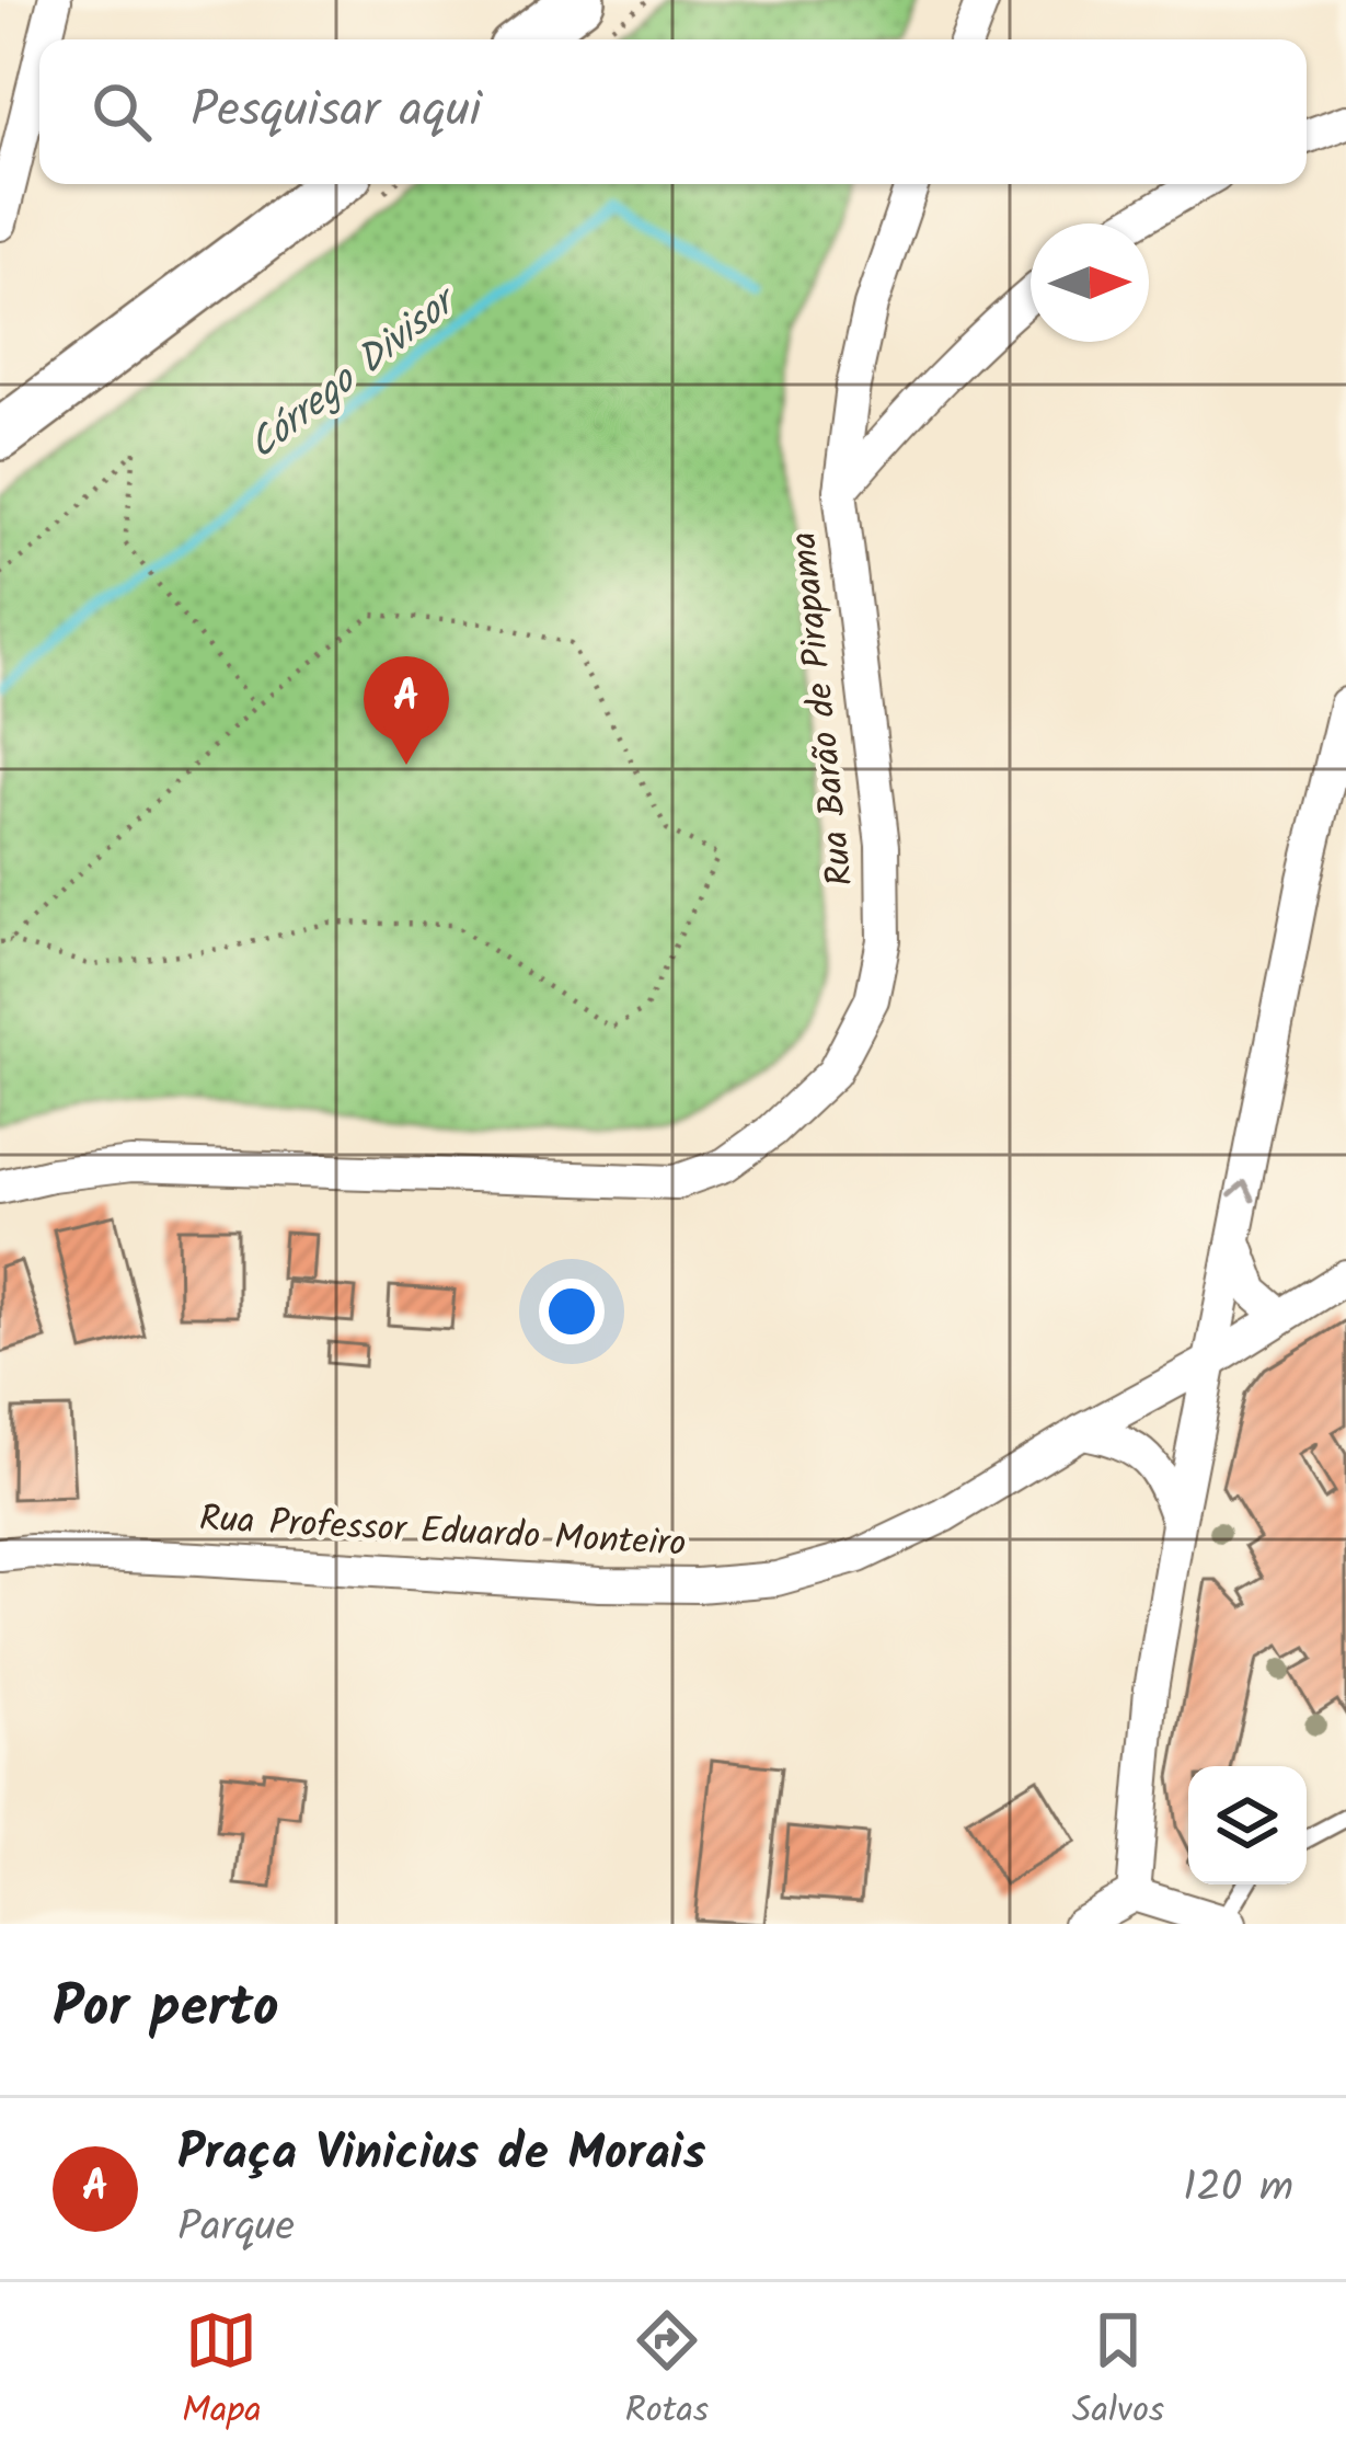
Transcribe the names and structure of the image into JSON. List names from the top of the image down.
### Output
{
  "streets": {
    "street": ["Rua Barão de Pirapama", "Rua Professor Eduardo Monteiro"]
  },
  "water": ["Córrego Divisor"],
  "north": "right",
  "page": {
    "search": "Pesquisar aqui",
    "pins": "A",
    "heading": "Por perto",
    "list": [
      {
        "mark": "A",
        "name": "Praça Vinicius de Morais",
        "note": "Parque",
        "value": "120 m"
      }
    ],
    "nav": ["Mapa", "Rotas", "Salvos"]
  }
}
